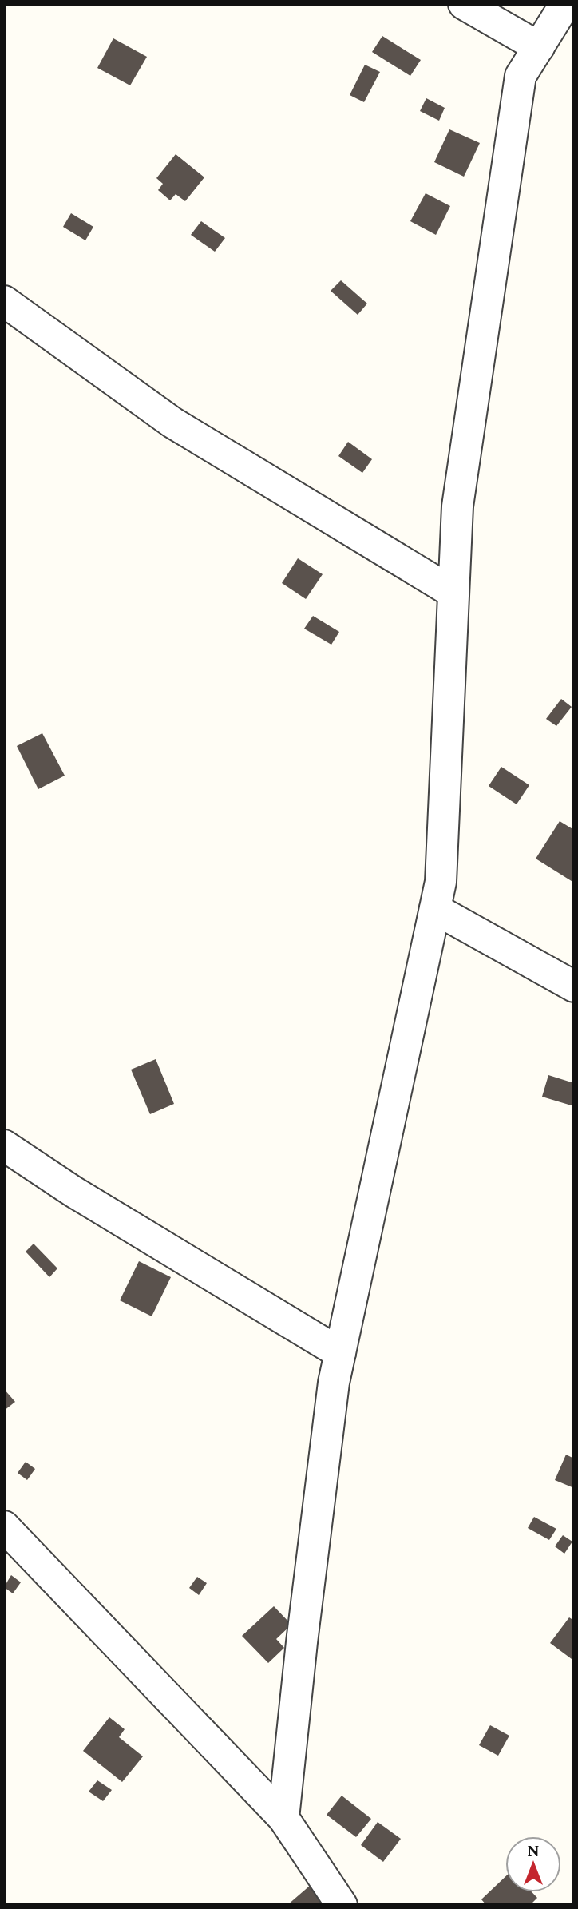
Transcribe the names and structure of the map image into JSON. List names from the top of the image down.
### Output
{
  "north": "top"
}
